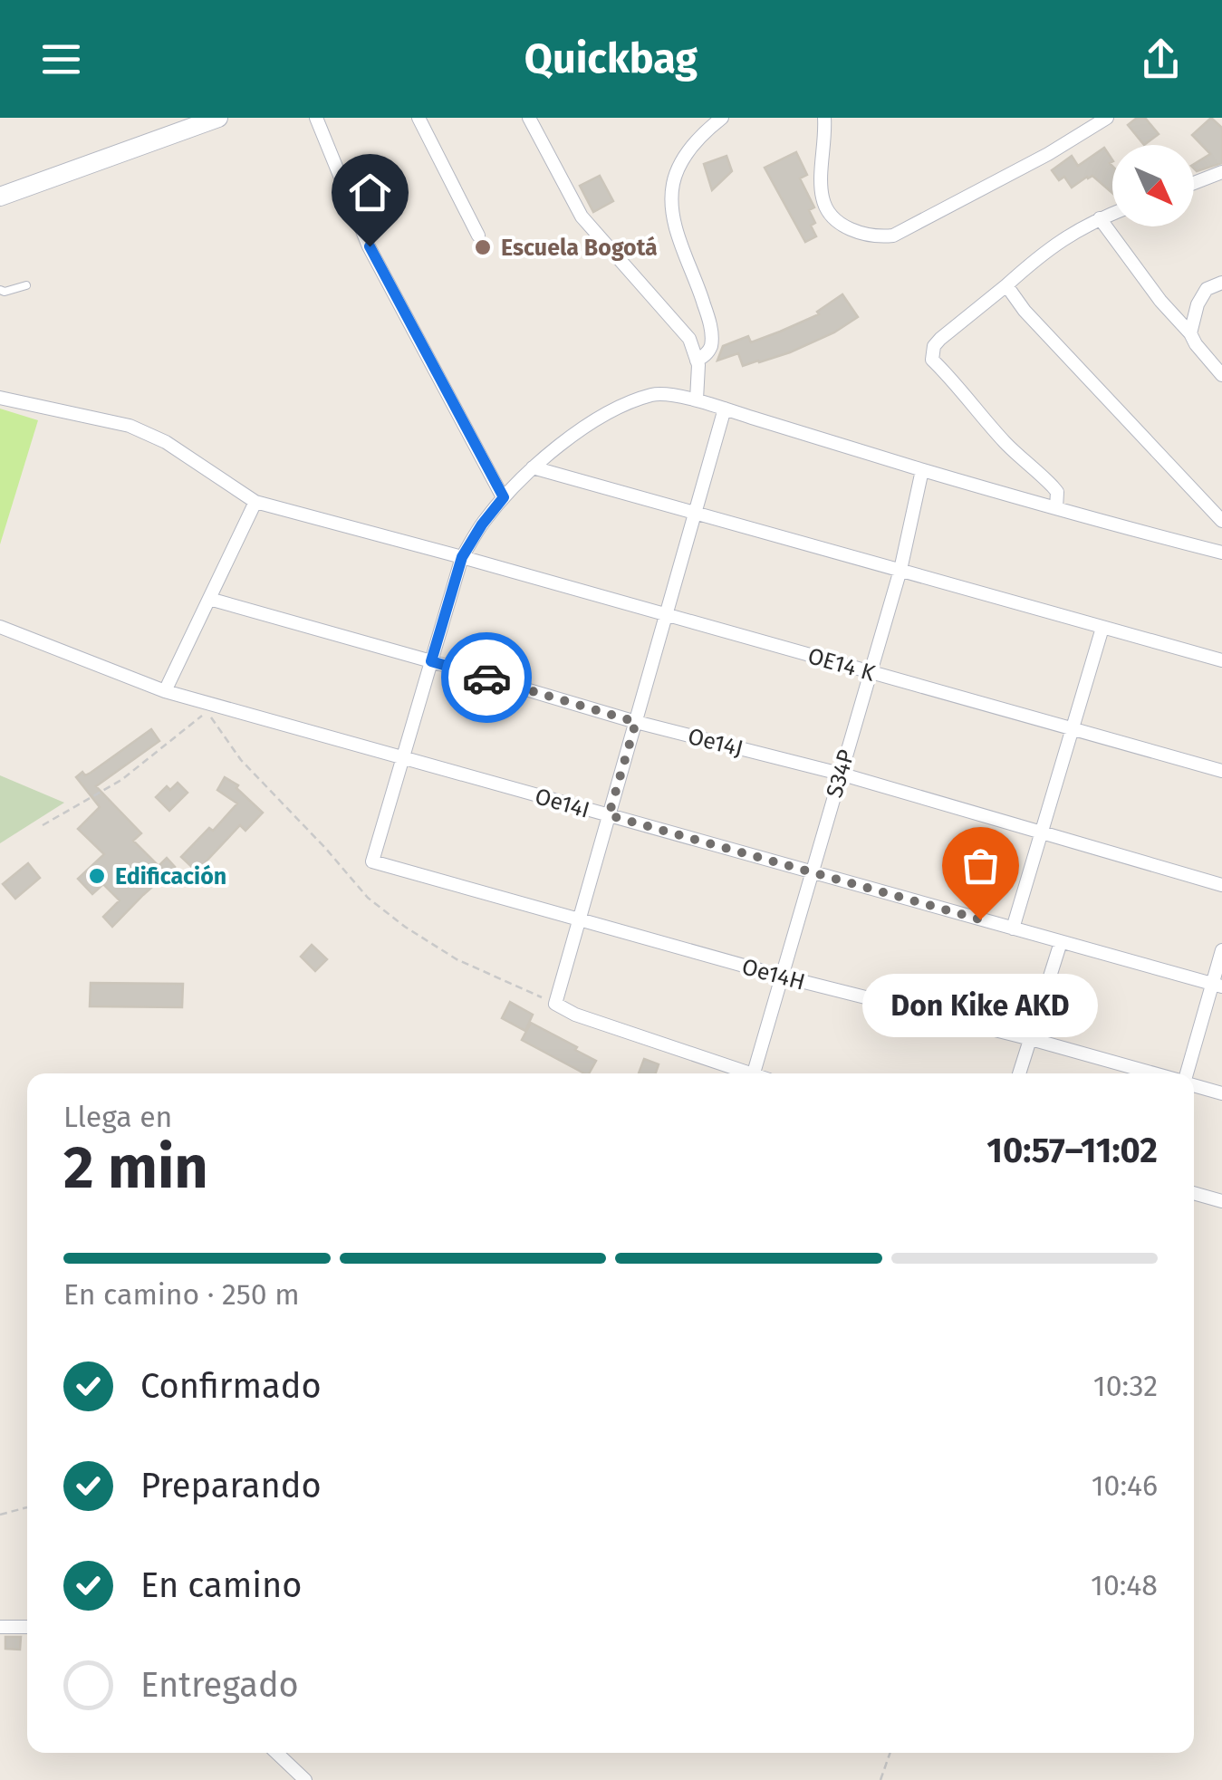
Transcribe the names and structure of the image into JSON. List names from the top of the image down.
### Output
{
  "streets": {
    "street": [
      "OE14 K",
      "Oe14J",
      "S34P",
      "Oe14I",
      "Oe14H"
    ]
  },
  "crossings": [
    ["OE14 K", "S34P"],
    ["Oe14J", "S34P"],
    ["S34P", "Oe14I"],
    ["S34P", "Oe14H"],
    ["Oe14I", "Oe14H"]
  ],
  "places": ["Escuela Bogotá", "Edificación", "Don Kike AKD"],
  "north": "bottom right",
  "page": {
    "header": "Quickbag",
    "bubble": "Don Kike AKD",
    "heading": ["2 min", "Llega en", "10:57–11:02"],
    "bar": "En camino · 250 m",
    "list": [
      ["Confirmado", "10:32"],
      ["Preparando", "10:46"],
      ["En camino", "10:48"],
      "Entregado"
    ]
  }
}
